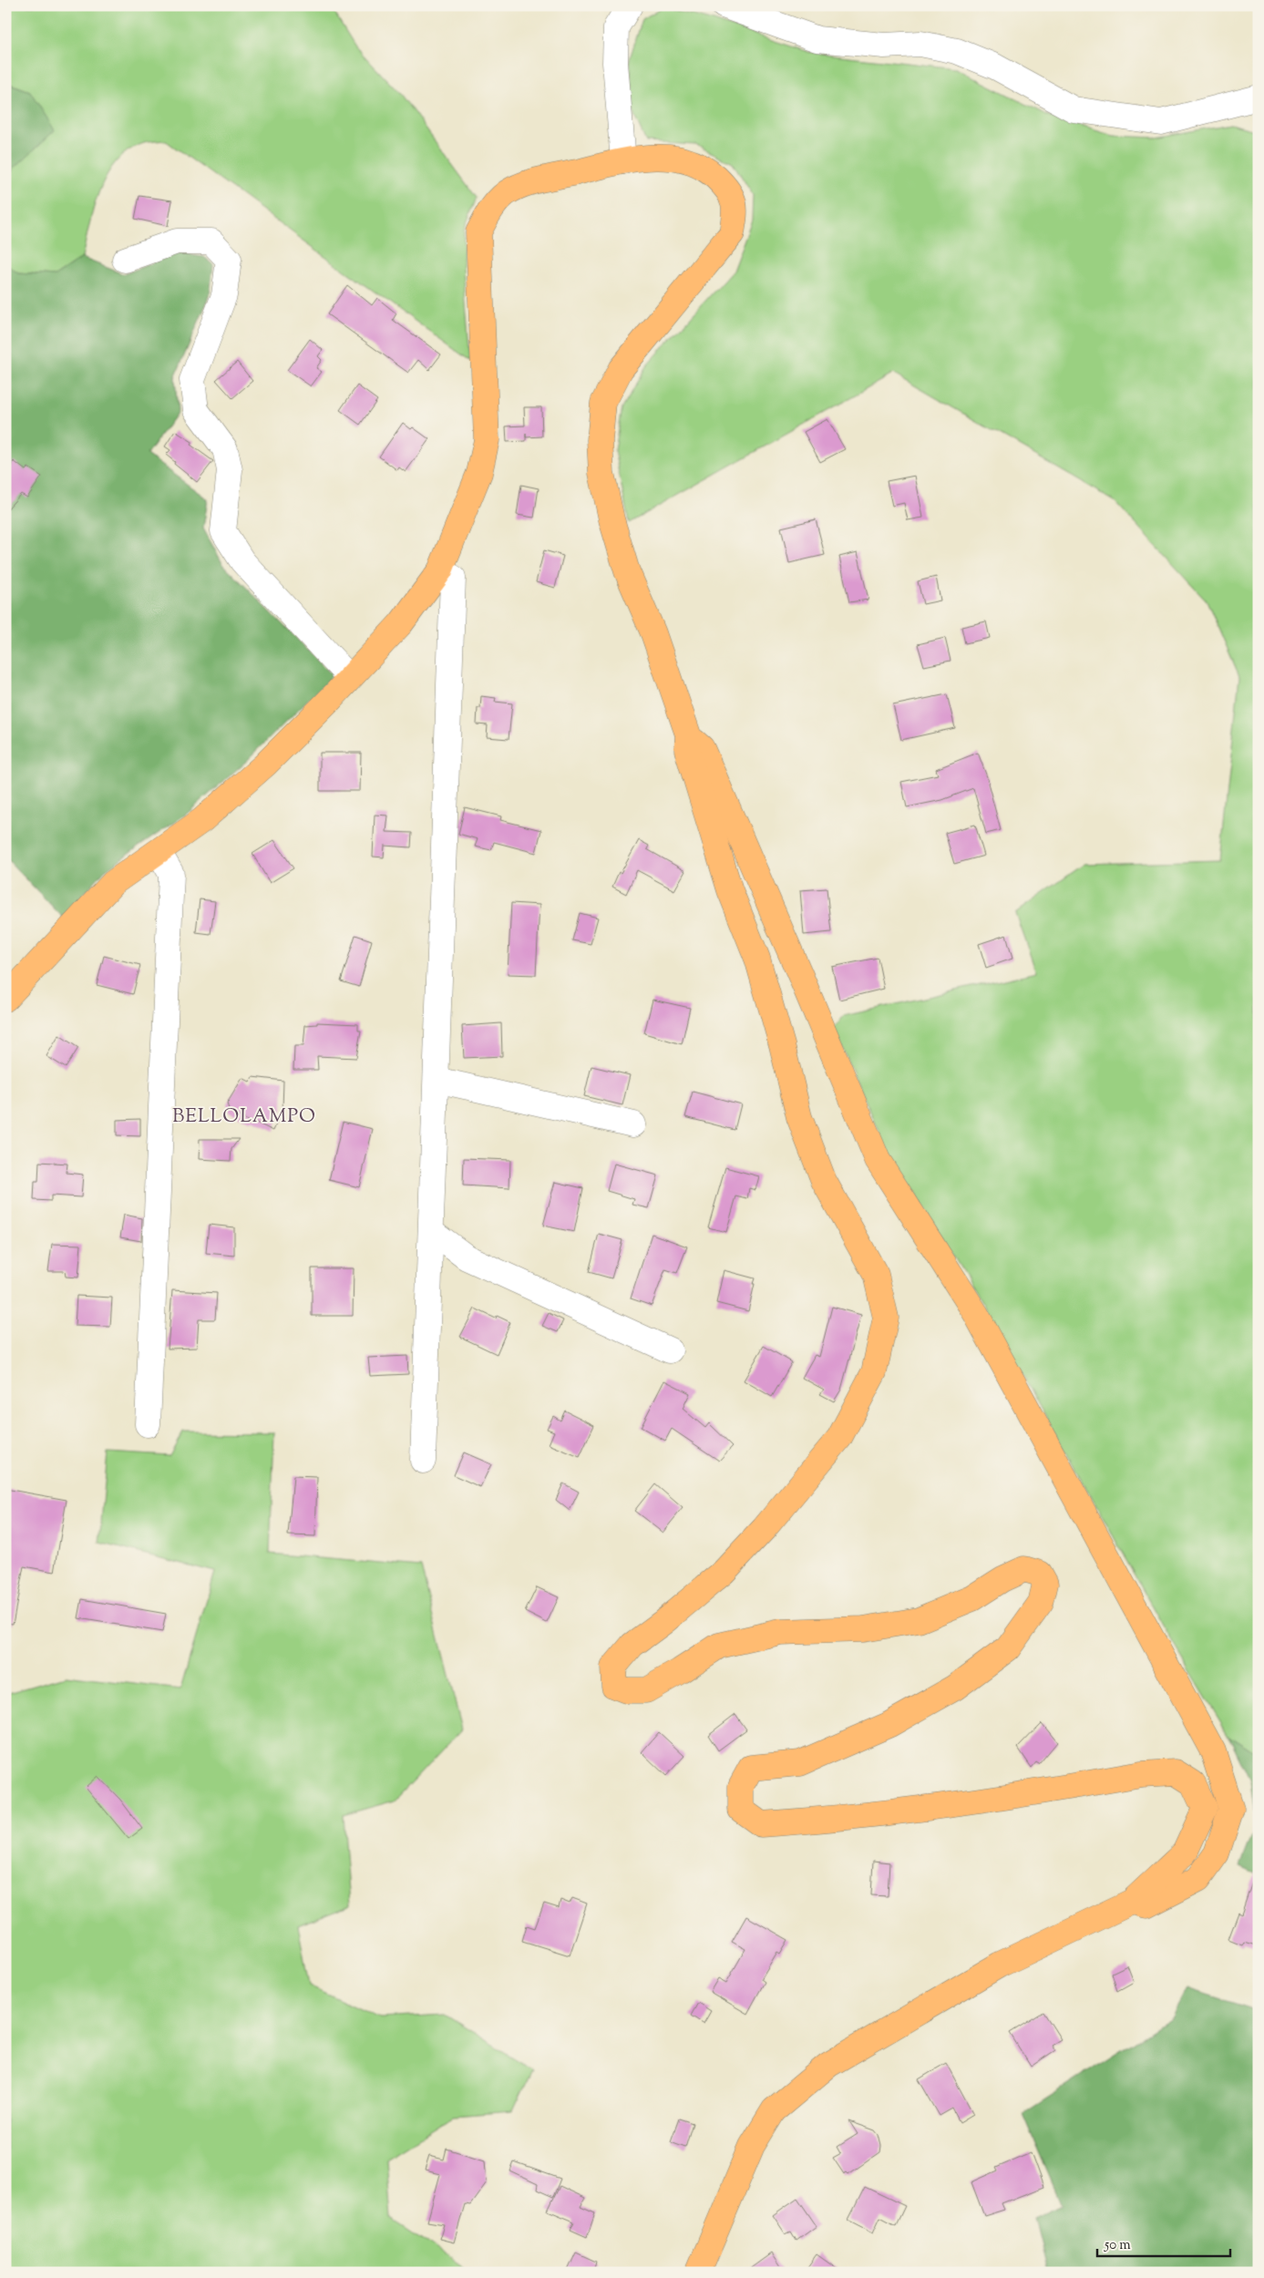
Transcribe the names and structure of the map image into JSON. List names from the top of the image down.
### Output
{
  "districts": ["BELLOLAMPO"],
  "scale_bar": "50 m"
}
